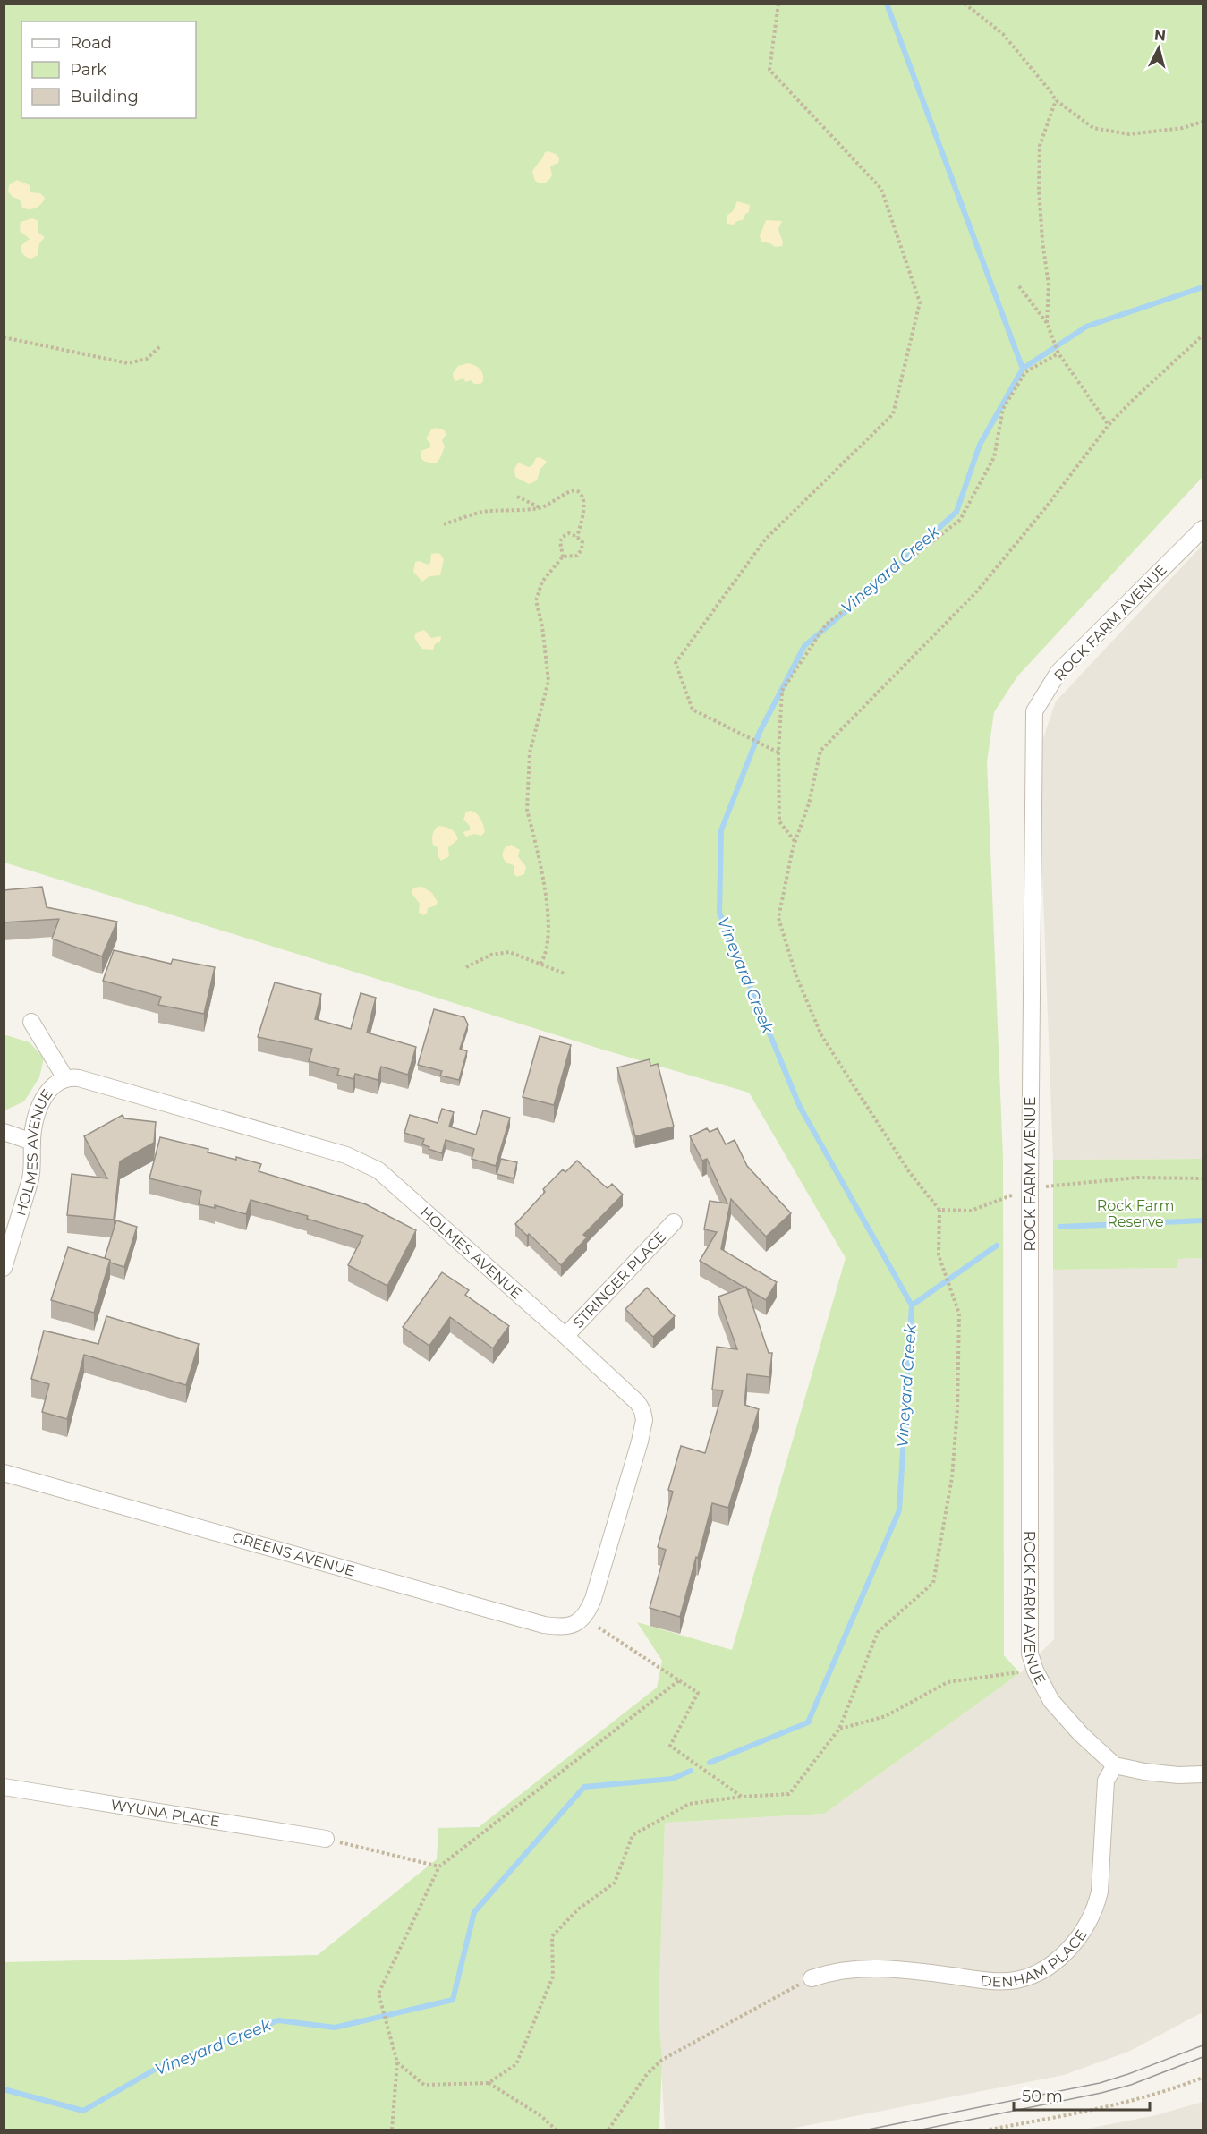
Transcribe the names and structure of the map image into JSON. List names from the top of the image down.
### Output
{
  "streets": {
    "street": [
      "ROCK FARM AVENUE",
      "HOLMES AVENUE",
      "STRINGER PLACE",
      "GREENS AVENUE",
      "WYUNA PLACE",
      "DENHAM PLACE"
    ]
  },
  "crossings": [
    ["ROCK FARM AVENUE", "DENHAM PLACE"],
    ["HOLMES AVENUE", "STRINGER PLACE"],
    ["HOLMES AVENUE", "GREENS AVENUE"]
  ],
  "water": ["Vineyard Creek"],
  "parks": ["Rock Farm Reserve"],
  "legend": ["Road", "Park", "Building"],
  "scale_bar": "50 m",
  "north": "top"
}
